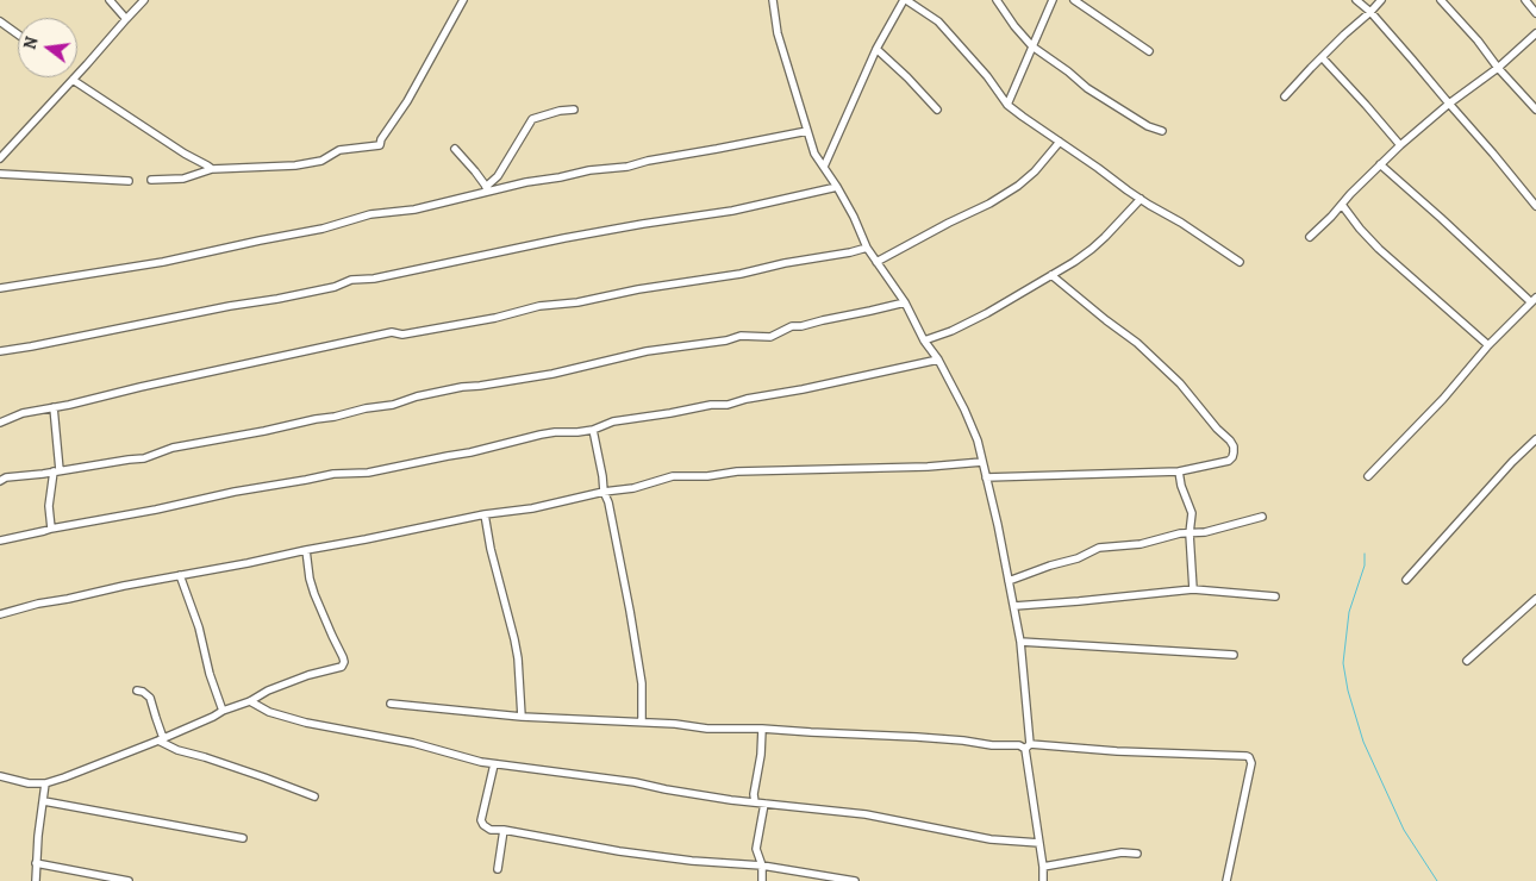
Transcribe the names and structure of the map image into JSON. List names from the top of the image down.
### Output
{
  "north": "left"
}
